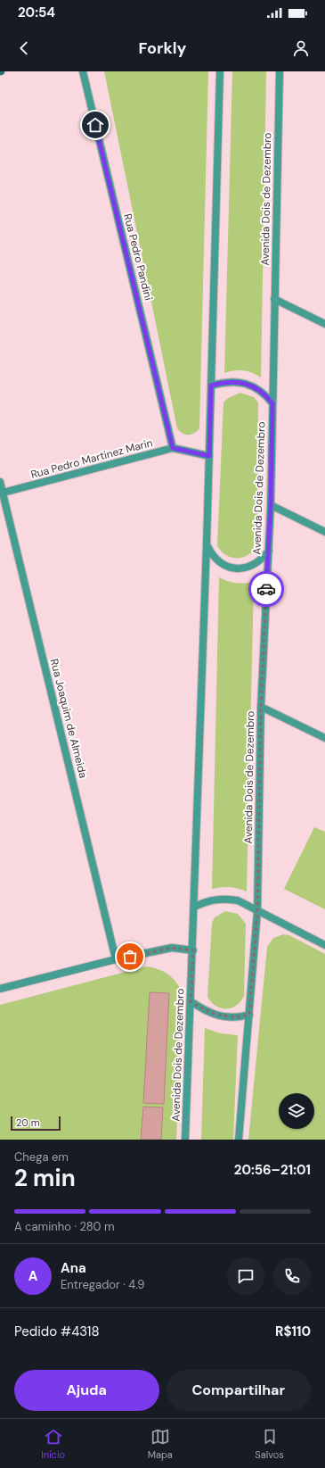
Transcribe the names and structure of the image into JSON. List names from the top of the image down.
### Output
{
  "streets": {
    "street": [
      "Avenida Dois de Dezembro",
      "Rua Pedro Pandini",
      "Rua Pedro Martinez Marin",
      "Rua Joaquim de Almeida"
    ]
  },
  "crossings": [
    ["Avenida Dois de Dezembro", "Rua Pedro Martinez Marin"],
    ["Rua Pedro Pandini", "Rua Pedro Martinez Marin"],
    ["Rua Pedro Martinez Marin", "Rua Joaquim de Almeida"]
  ],
  "scale_bar": "20 m",
  "page": {
    "status": "20:54",
    "header": "Forkly",
    "scale": "20 m",
    "heading": ["2 min", "Chega em", "20:56–21:01"],
    "panel": [
      "Ana",
      "Entregador · 4.9",
      "Pedido #4318",
      "R$110"
    ],
    "bar": "A caminho · 280 m",
    "round": "A",
    "buttons": ["Ajuda", "Compartilhar"],
    "tabs": ["Início", "Mapa", "Salvos"]
  }
}
